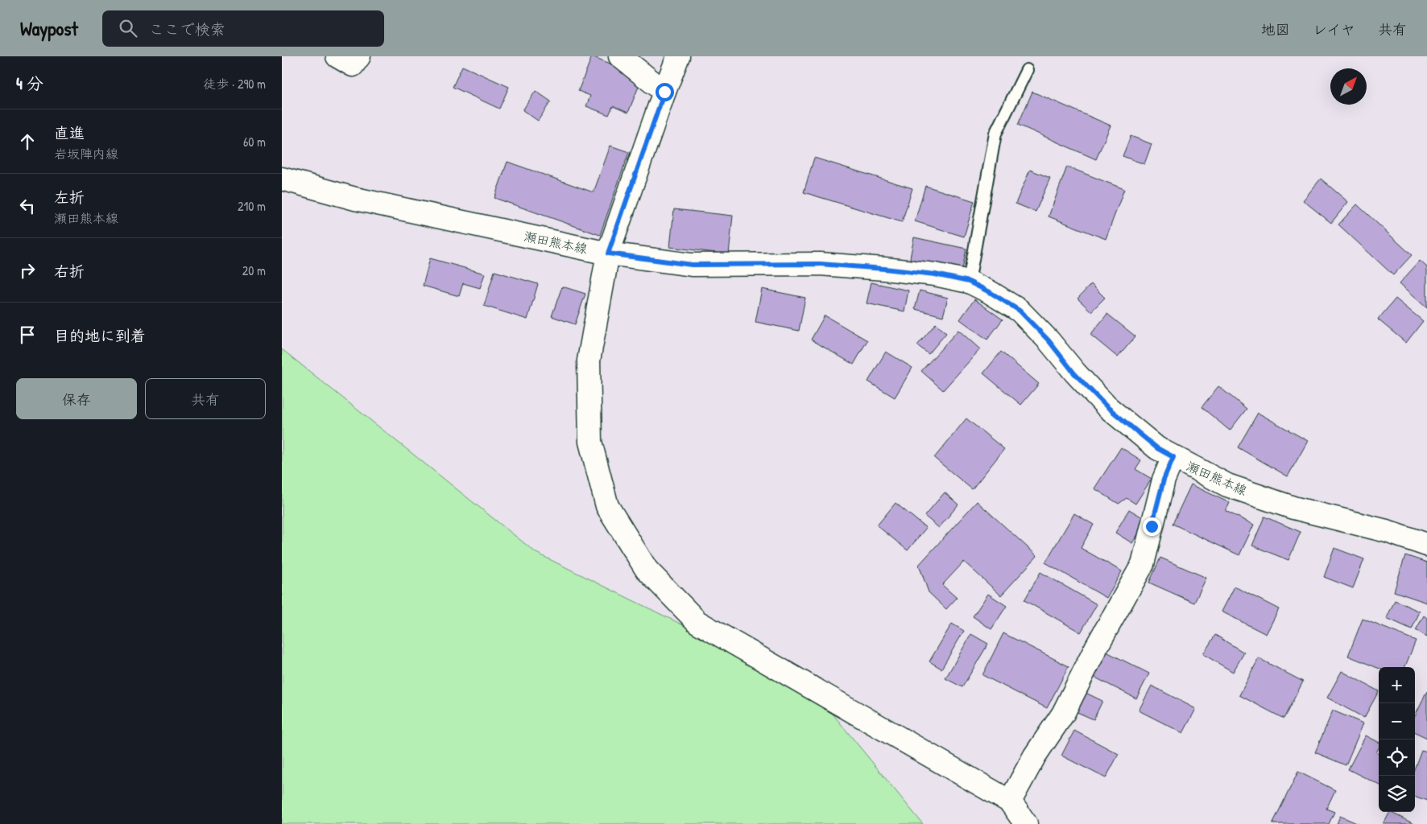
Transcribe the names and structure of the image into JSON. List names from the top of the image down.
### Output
{
  "streets": {
    "main road": ["瀬田熊本線"]
  },
  "north": "top right",
  "page": {
    "header": "Waypost",
    "search": "ここで検索",
    "nav": ["地図", "レイヤ", "共有"],
    "heading": ["4 分", "徒歩 · 290 m"],
    "list": [
      ["直進", "岩坂陣内線", "60 m"],
      ["左折", "瀬田熊本線", "210 m"],
      ["右折", "20 m"],
      "目的地に到着"
    ],
    "buttons": ["保存", "共有"],
    "map_buttons": ["+", "−"]
  }
}
